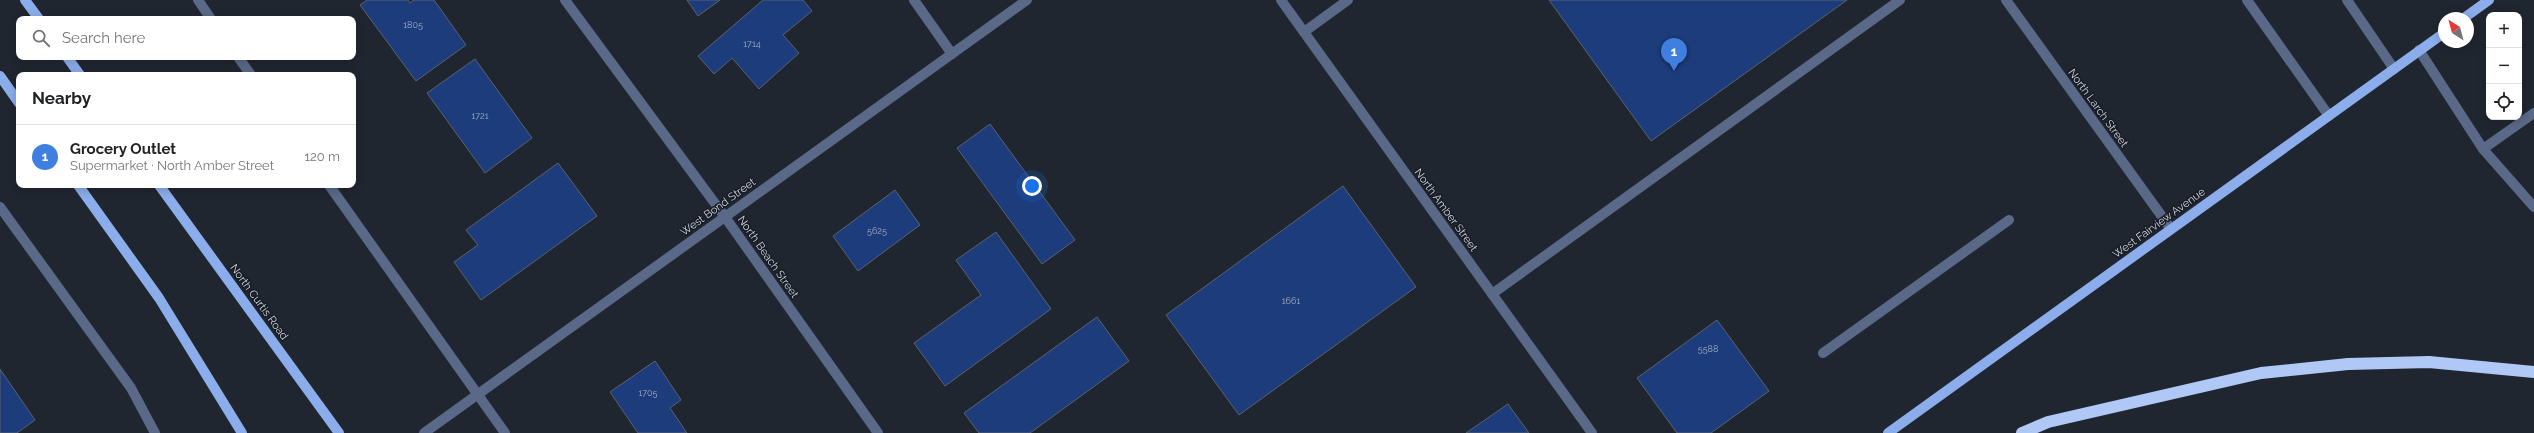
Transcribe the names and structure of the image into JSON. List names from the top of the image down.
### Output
{
  "streets": {
    "main road": ["West Fairview Avenue", "North Curtis Road"],
    "street": [
      "North Larch Street",
      "West Bond Street",
      "North Amber Street",
      "North Beach Street"
    ]
  },
  "crossings": [
    ["North Larch Street", "West Fairview Avenue"],
    ["West Bond Street", "North Beach Street"]
  ],
  "house_numbers": [
    "1805",
    "1714",
    "1721",
    "5625",
    "1661",
    "5588",
    "1705"
  ],
  "north": "top left",
  "page": {
    "map_buttons": ["+", "−"],
    "search": "Search here",
    "pins": "1",
    "heading": "Nearby",
    "list": [
      {
        "mark": "1",
        "name": "Grocery Outlet",
        "note": "Supermarket · North Amber Street",
        "value": "120 m"
      }
    ]
  }
}
